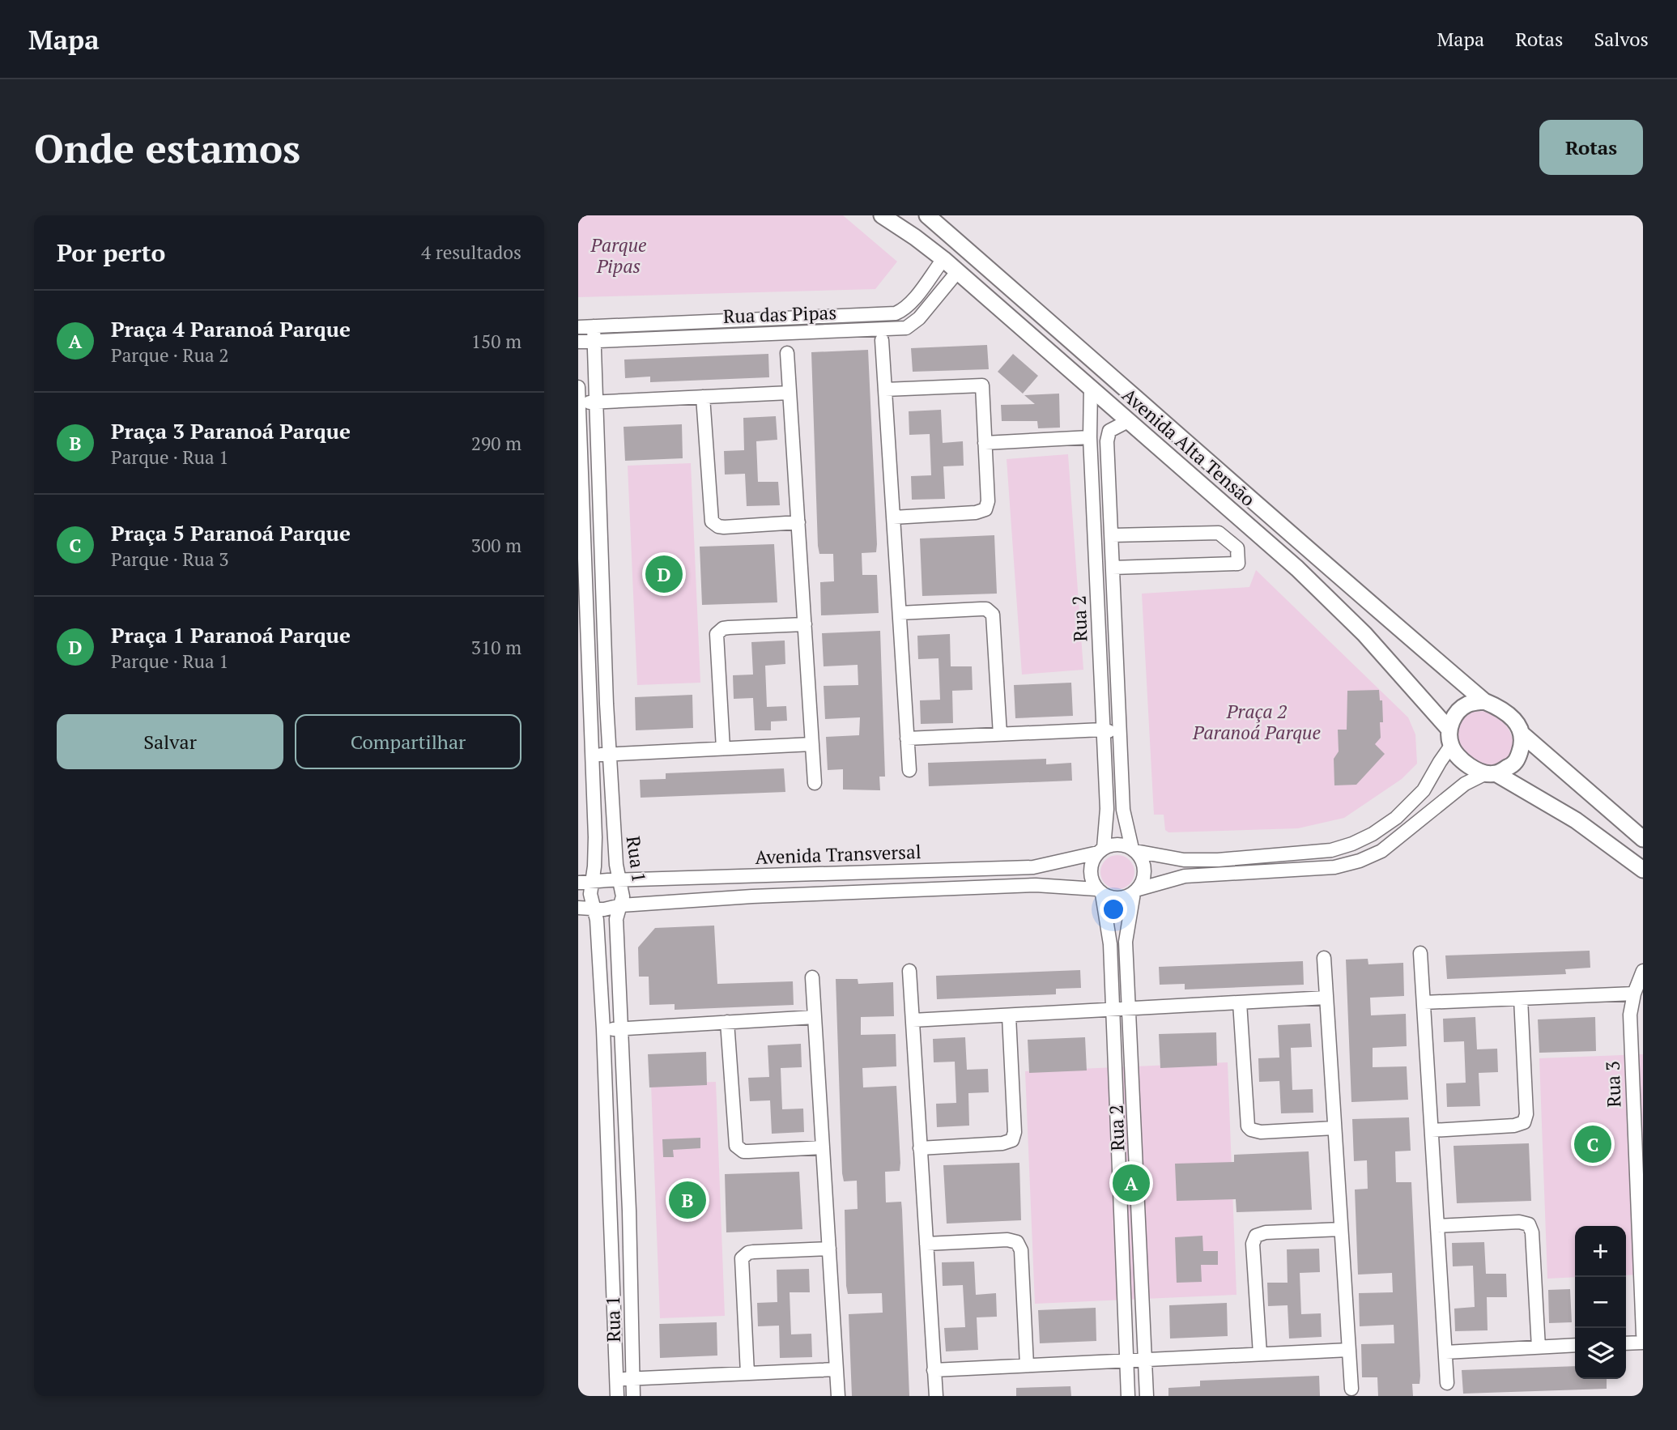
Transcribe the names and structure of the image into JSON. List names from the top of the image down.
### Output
{
  "streets": {
    "street": [
      "Rua das Pipas",
      "Avenida Alta Tensão",
      "Rua 2",
      "Avenida Transversal",
      "Rua 1",
      "Rua 3"
    ]
  },
  "crossings": [
    ["Rua das Pipas", "Avenida Alta Tensão"],
    ["Rua das Pipas", "Rua 1"],
    ["Avenida Alta Tensão", "Rua 2"],
    ["Avenida Alta Tensão", "Avenida Transversal"],
    ["Rua 2", "Avenida Transversal"],
    ["Avenida Transversal", "Rua 1"]
  ],
  "parks": ["Parque Pipas", "Praça 2 Paranoá Parque"],
  "page": {
    "header": "Mapa",
    "nav": ["Mapa", "Rotas", "Salvos"],
    "buttons": [
      "Rotas",
      ["Salvar", "Compartilhar"]
    ],
    "title": "Onde estamos",
    "heading": ["Por perto", "4 resultados"],
    "list": [
      {
        "mark": "A",
        "name": "Praça 4 Paranoá Parque",
        "note": "Parque · Rua 2",
        "value": "150 m"
      },
      {
        "mark": "B",
        "name": "Praça 3 Paranoá Parque",
        "note": "Parque · Rua 1",
        "value": "290 m"
      },
      {
        "mark": "C",
        "name": "Praça 5 Paranoá Parque",
        "note": "Parque · Rua 3",
        "value": "300 m"
      },
      {
        "mark": "D",
        "name": "Praça 1 Paranoá Parque",
        "note": "Parque · Rua 1",
        "value": "310 m"
      }
    ],
    "pins": [
      "D",
      "C",
      "A",
      "B"
    ],
    "map_buttons": ["+", "−"]
  }
}
